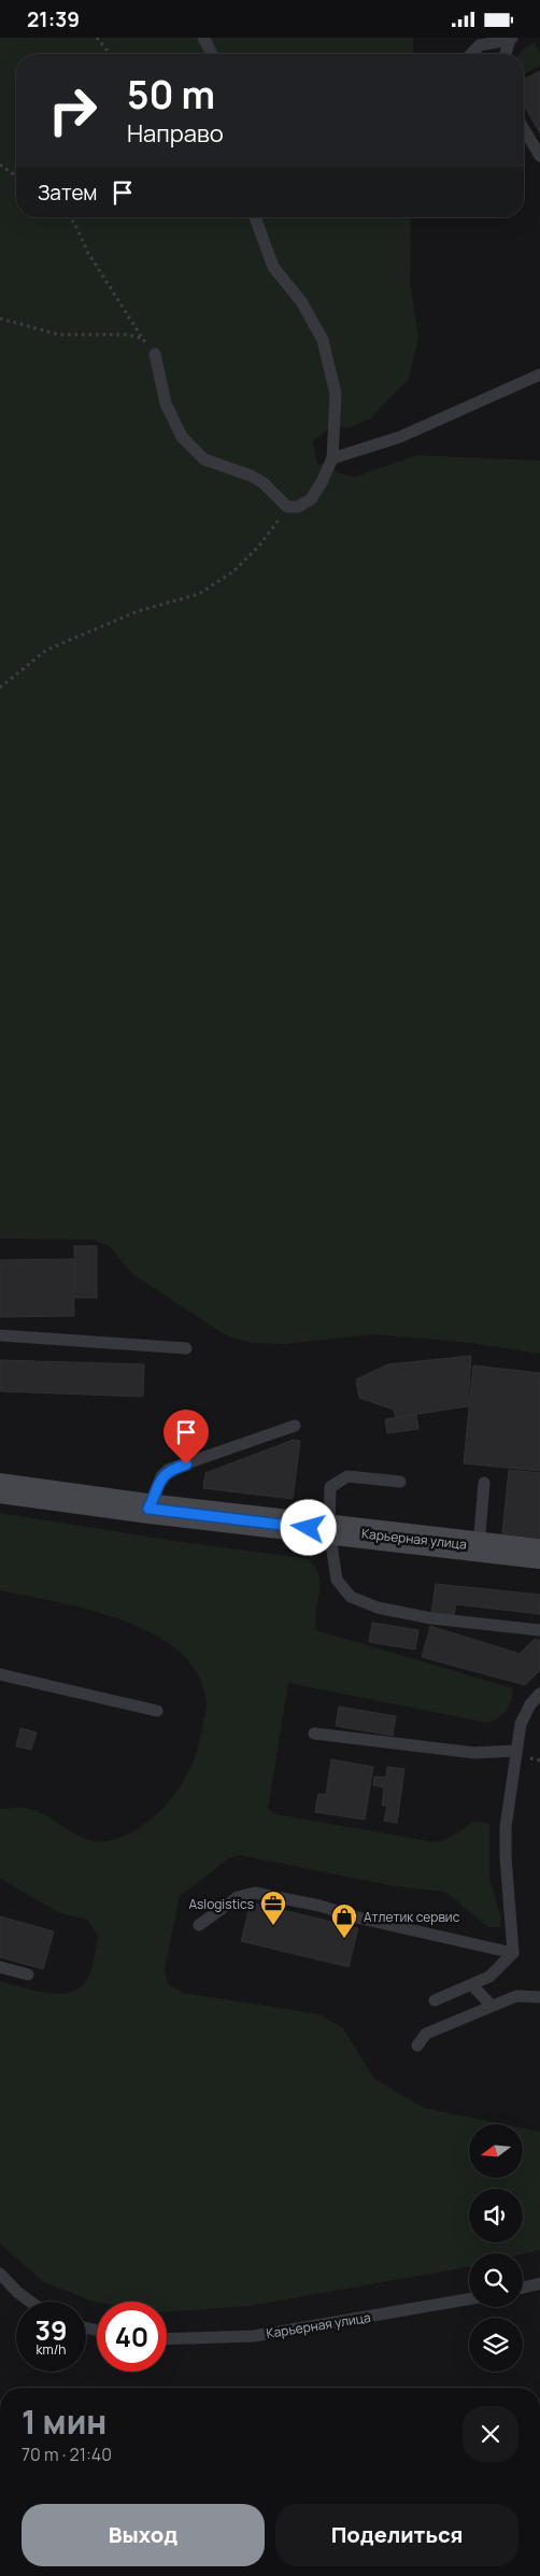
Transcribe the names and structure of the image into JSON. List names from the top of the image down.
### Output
{
  "streets": {
    "street": ["Карьерная улица"]
  },
  "places": {
    "office": ["Aslogistics"],
    "shop": ["Атлетик сервис"]
  },
  "north": "left",
  "page": {
    "status": "21:39",
    "turn": ["50 m", "Направо"],
    "then": "Затем",
    "speed": "39 km/h",
    "limit": "40",
    "heading": ["1 мин", "70 m · 21:40"],
    "buttons": ["Выход", "Поделиться"]
  }
}
